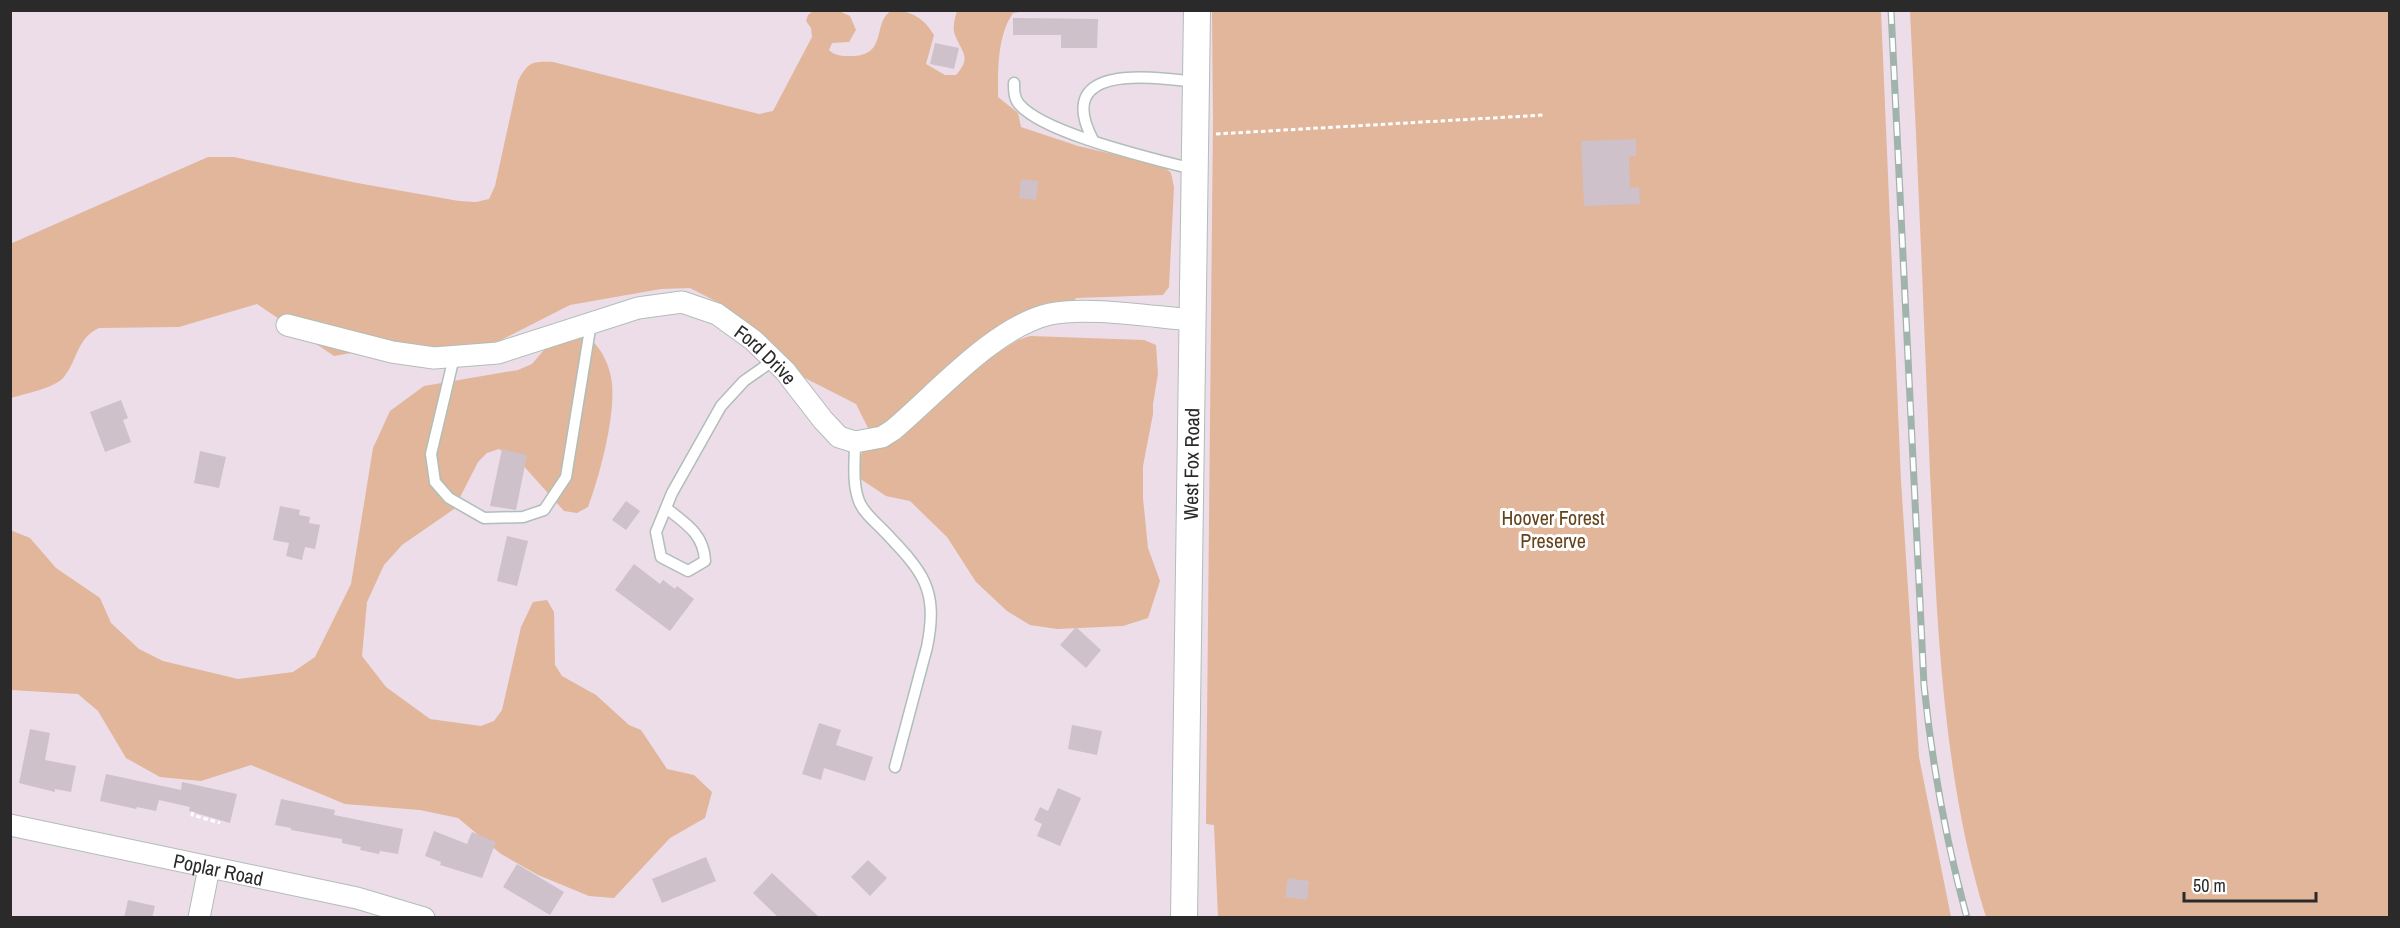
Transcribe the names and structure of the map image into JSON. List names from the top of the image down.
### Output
{
  "streets": {
    "street": ["Ford Drive", "West Fox Road", "Poplar Road"]
  },
  "parks": ["Hoover Forest Preserve"],
  "scale_bar": "50 m"
}
